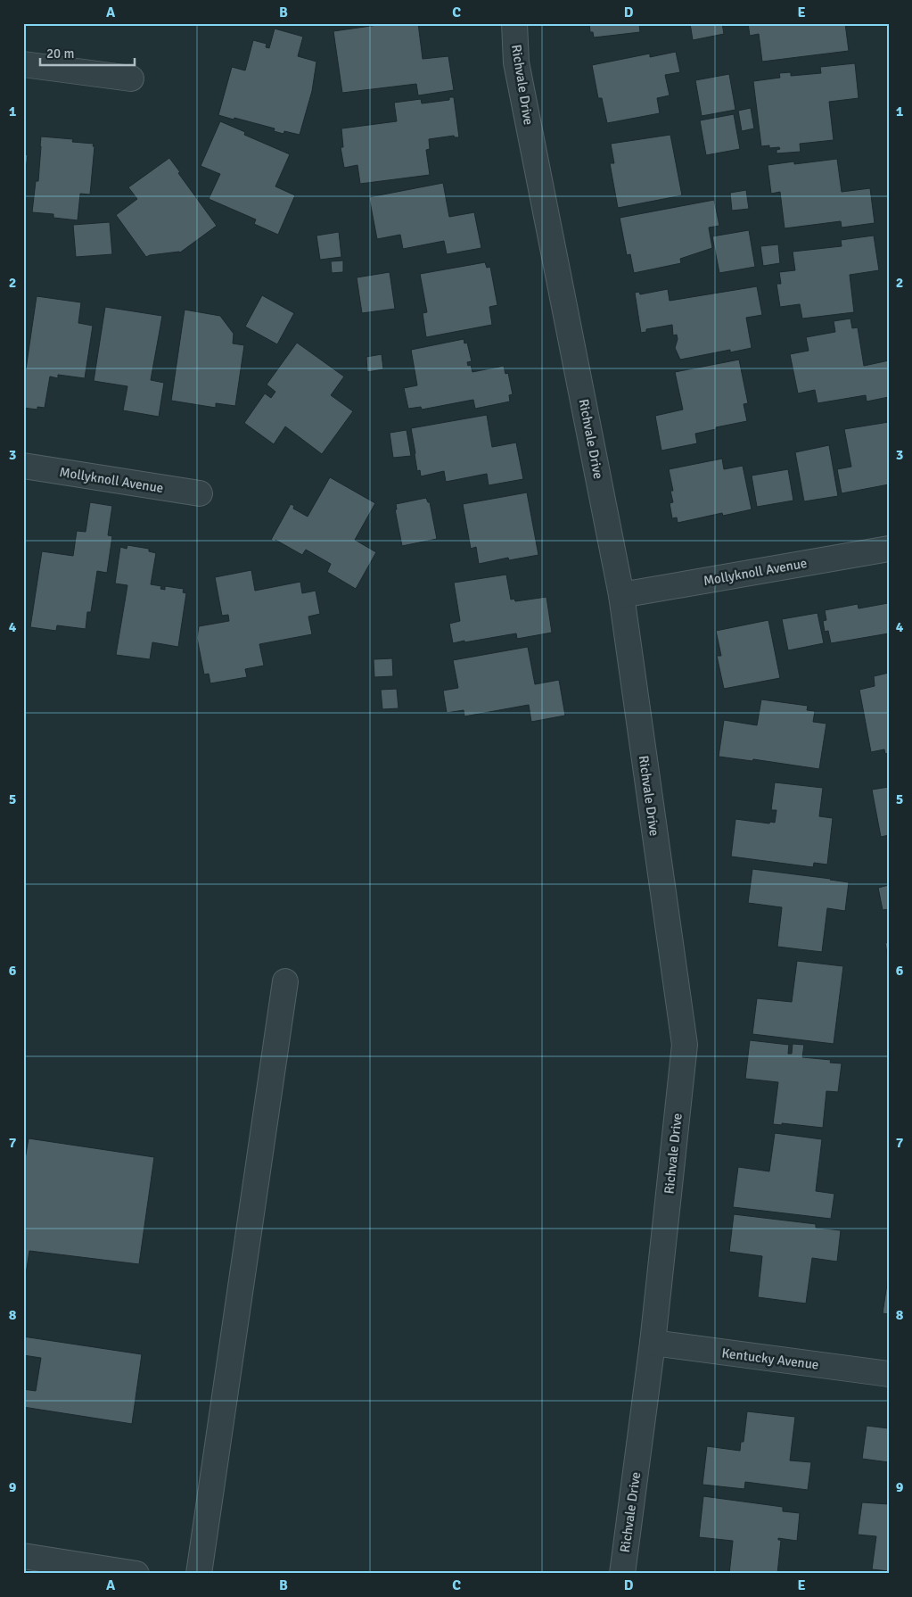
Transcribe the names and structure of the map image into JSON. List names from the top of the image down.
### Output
{
  "streets": {
    "street": ["Richvale Drive", "Mollyknoll Avenue", "Kentucky Avenue"]
  },
  "crossings": [
    ["Richvale Drive", "Mollyknoll Avenue"],
    ["Richvale Drive", "Kentucky Avenue"]
  ],
  "scale_bar": "20 m",
  "grid": {
    "columns": [
      "A",
      "B",
      "C",
      "D",
      "E"
    ],
    "rows": [
      "1",
      "2",
      "3",
      "4",
      "5",
      "6",
      "7",
      "8",
      "9"
    ]
  }
}
